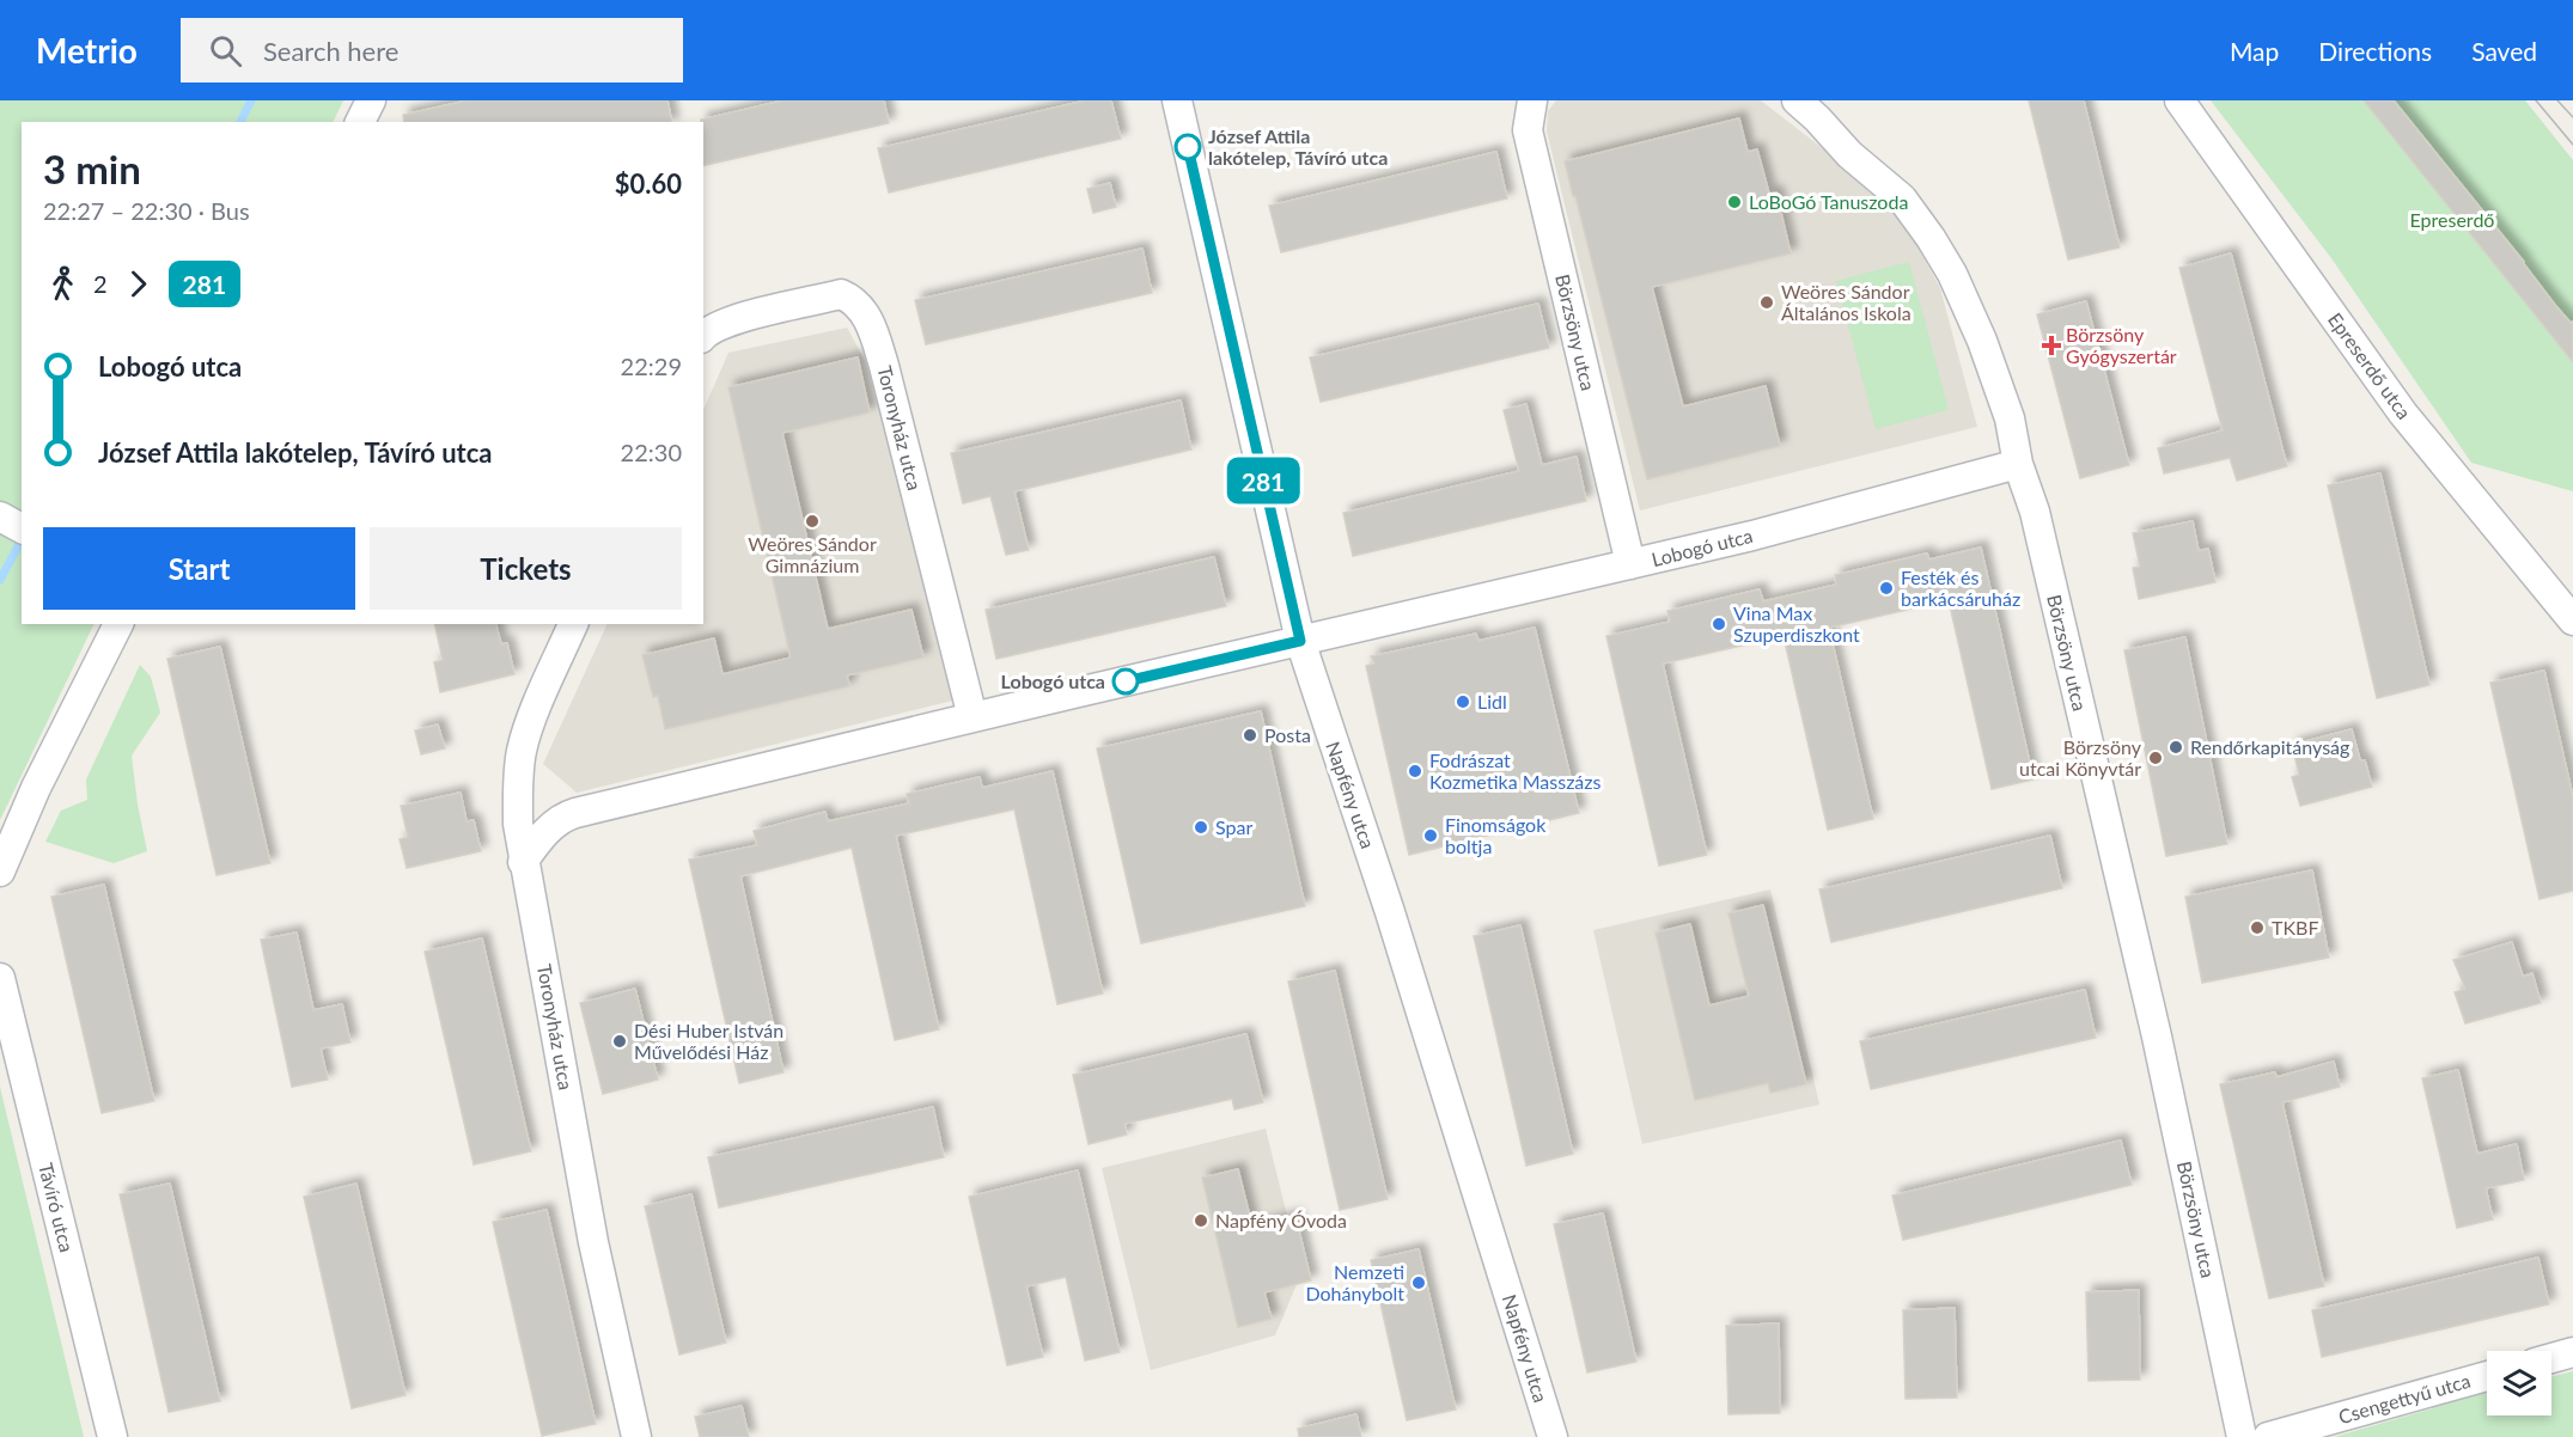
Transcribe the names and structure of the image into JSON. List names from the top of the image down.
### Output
{
  "streets": {
    "street": [
      "Börzsöny utca",
      "Epreserdő utca",
      "Toronyház utca",
      "Lobogó utca",
      "Napfény utca",
      "Távíró utca",
      "Csengettyű utca"
    ]
  },
  "crossings": [
    ["Börzsöny utca", "Lobogó utca"],
    ["Toronyház utca", "Lobogó utca"],
    ["Lobogó utca", "Napfény utca"]
  ],
  "parks": ["Epreserdő"],
  "places": {
    "other": [
      "József Attila lakótelep, Távíró utca",
      "LoBoGó Tanuszoda",
      "Weöres Sándor Általános Iskola",
      "Weöres Sándor Gimnázium",
      "Festék és barkácsáruház",
      "Vina Max Szuperdiszkont",
      "Lobogó utca",
      "Lidl",
      "Posta",
      "Rendőrkapitányság",
      "Börzsöny utcai Könyvtár",
      "Fodrászat Kozmetika Masszázs",
      "Spar",
      "Finomságok boltja",
      "TKBF",
      "Dési Huber István Művelődési Ház",
      "Napfény Óvoda",
      "Nemzeti Dohánybolt"
    ],
    "health": ["Börzsöny Gyógyszertár"]
  },
  "lines": ["bus line 281"],
  "page": {
    "header": "Metrio",
    "search": "Search here",
    "nav": ["Map", "Directions", "Saved"],
    "on_map": "281",
    "heading": ["3 min", "22:27 – 22:30 · Bus", "$0.60"],
    "legs": ["2", "281"],
    "list": [
      {
        "name": "Lobogó utca",
        "value": "22:29"
      },
      {
        "name": "József Attila lakótelep, Távíró utca",
        "value": "22:30"
      }
    ],
    "buttons": ["Start", "Tickets"]
  }
}
